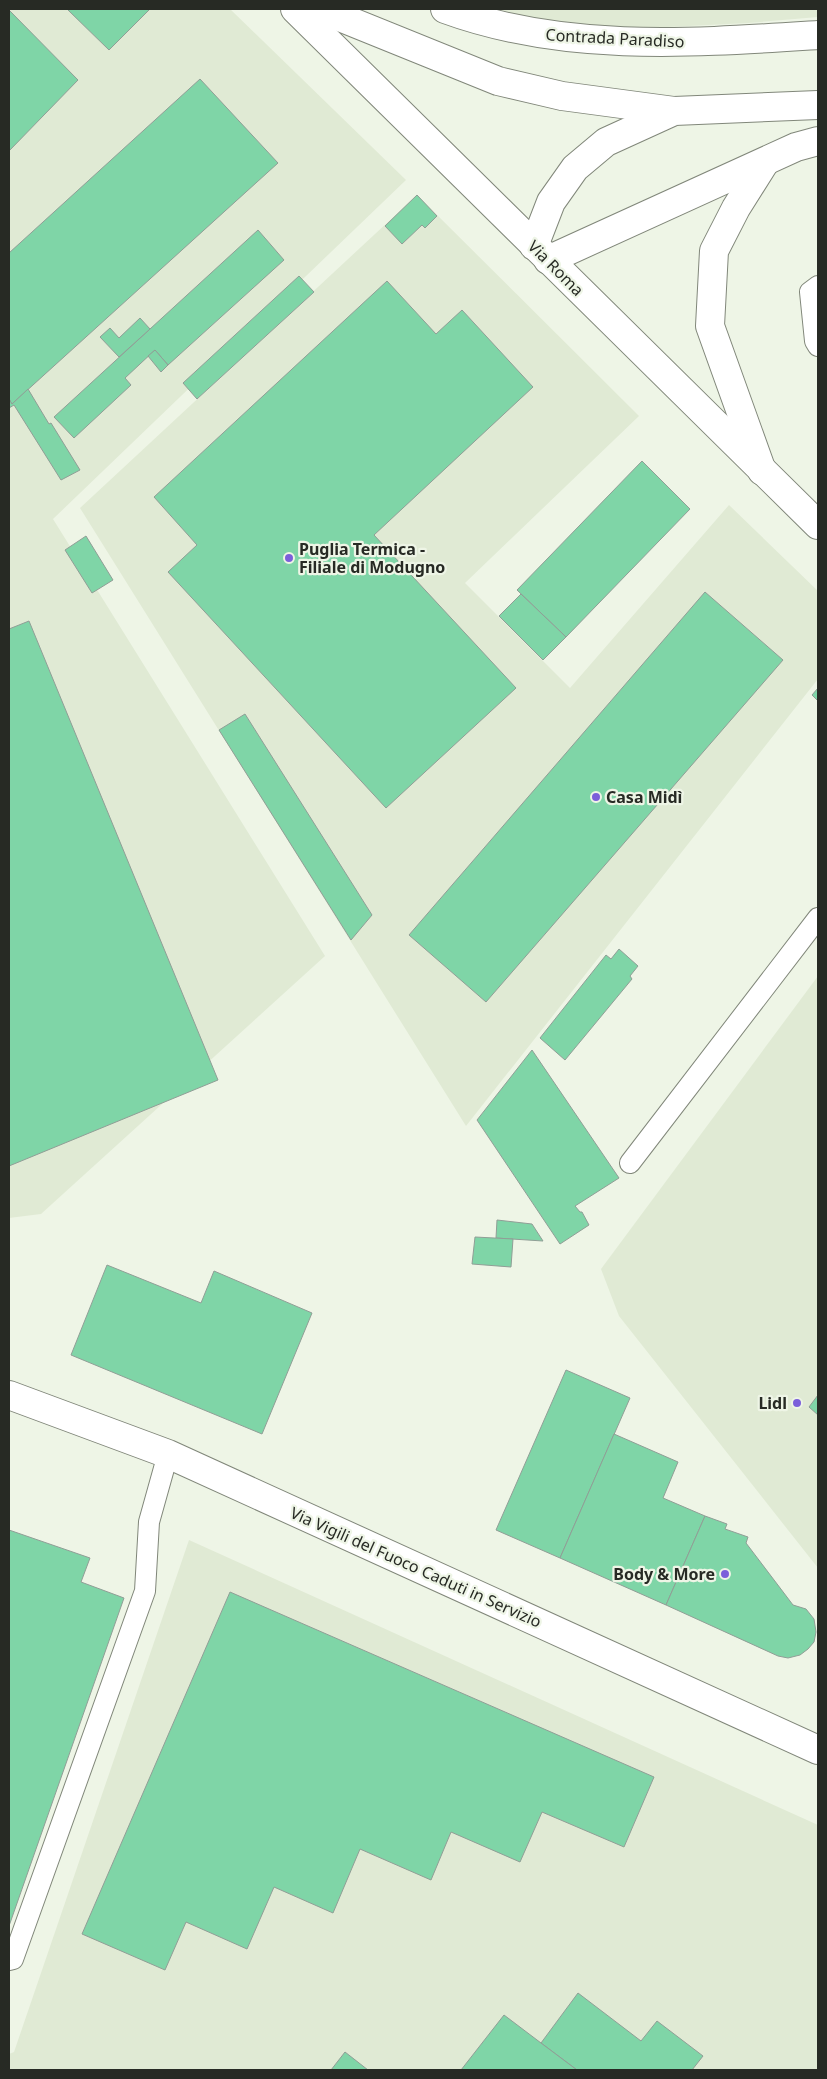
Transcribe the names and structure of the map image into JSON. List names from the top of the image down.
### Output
{
  "streets": {
    "main road": ["Contrada Paradiso", "Via Roma", "Via Vigili del Fuoco Caduti in Servizio"]
  },
  "places": [
    "Puglia Termica - Filiale di Modugno",
    "Casa Midì",
    "Lidl",
    "Body & More"
  ]
}
